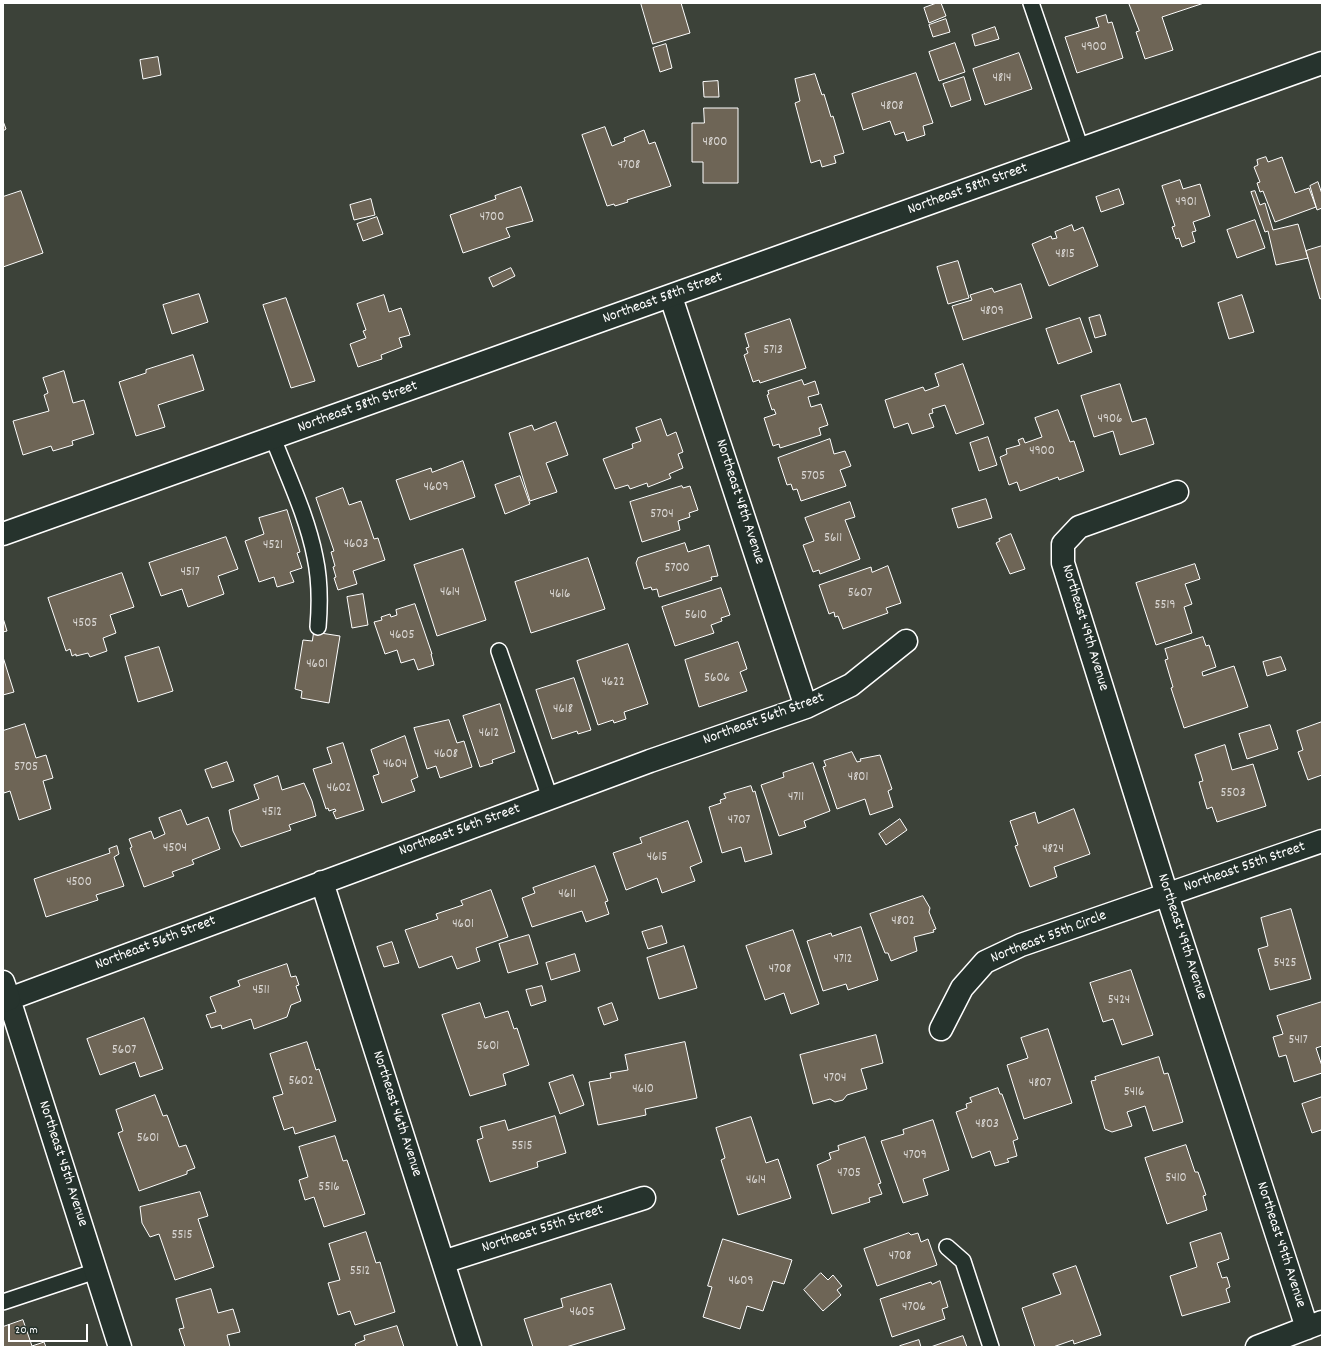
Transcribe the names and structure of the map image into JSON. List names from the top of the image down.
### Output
{
  "streets": {
    "street": [
      "Northeast 58th Street",
      "Northeast 48th Avenue",
      "Northeast 49th Avenue",
      "Northeast 56th Street",
      "Northeast 55th Street",
      "Northeast 55th Circle",
      "Northeast 46th Avenue",
      "Northeast 45th Avenue"
    ]
  },
  "crossings": [
    ["Northeast 58th Street", "Northeast 48th Avenue"],
    ["Northeast 48th Avenue", "Northeast 56th Street"],
    ["Northeast 49th Avenue", "Northeast 55th Street"],
    ["Northeast 49th Avenue", "Northeast 55th Circle"],
    ["Northeast 56th Street", "Northeast 46th Avenue"],
    ["Northeast 56th Street", "Northeast 45th Avenue"],
    ["Northeast 55th Street", "Northeast 55th Circle"],
    ["Northeast 55th Street", "Northeast 46th Avenue"]
  ],
  "house_numbers": [
    "4900",
    "4814",
    "4808",
    "4800",
    "4708",
    "4901",
    "4700",
    "4815",
    "4809",
    "5713",
    "4906",
    "4900",
    "5705",
    "4609",
    "5704",
    "5611",
    "4603",
    "4521",
    "5700",
    "4517",
    "4614",
    "5607",
    "4616",
    "5519",
    "5610",
    "4505",
    "4605",
    "4601",
    "5606",
    "4622",
    "4618",
    "4612",
    "4608",
    "4604",
    "5705",
    "4801",
    "4602",
    "5503",
    "4711",
    "4512",
    "4707",
    "4504",
    "4824",
    "4615",
    "4500",
    "4611",
    "4802",
    "4601",
    "4712",
    "5425",
    "4708",
    "4511",
    "5424",
    "5417",
    "5601",
    "5607",
    "4704",
    "5602",
    "4807",
    "4610",
    "5416",
    "4803",
    "5601",
    "5515",
    "4709",
    "4705",
    "5410",
    "4614",
    "5516",
    "5515",
    "4708",
    "5512",
    "4609",
    "4706",
    "4605"
  ],
  "scale_bar": "20 m"
}
